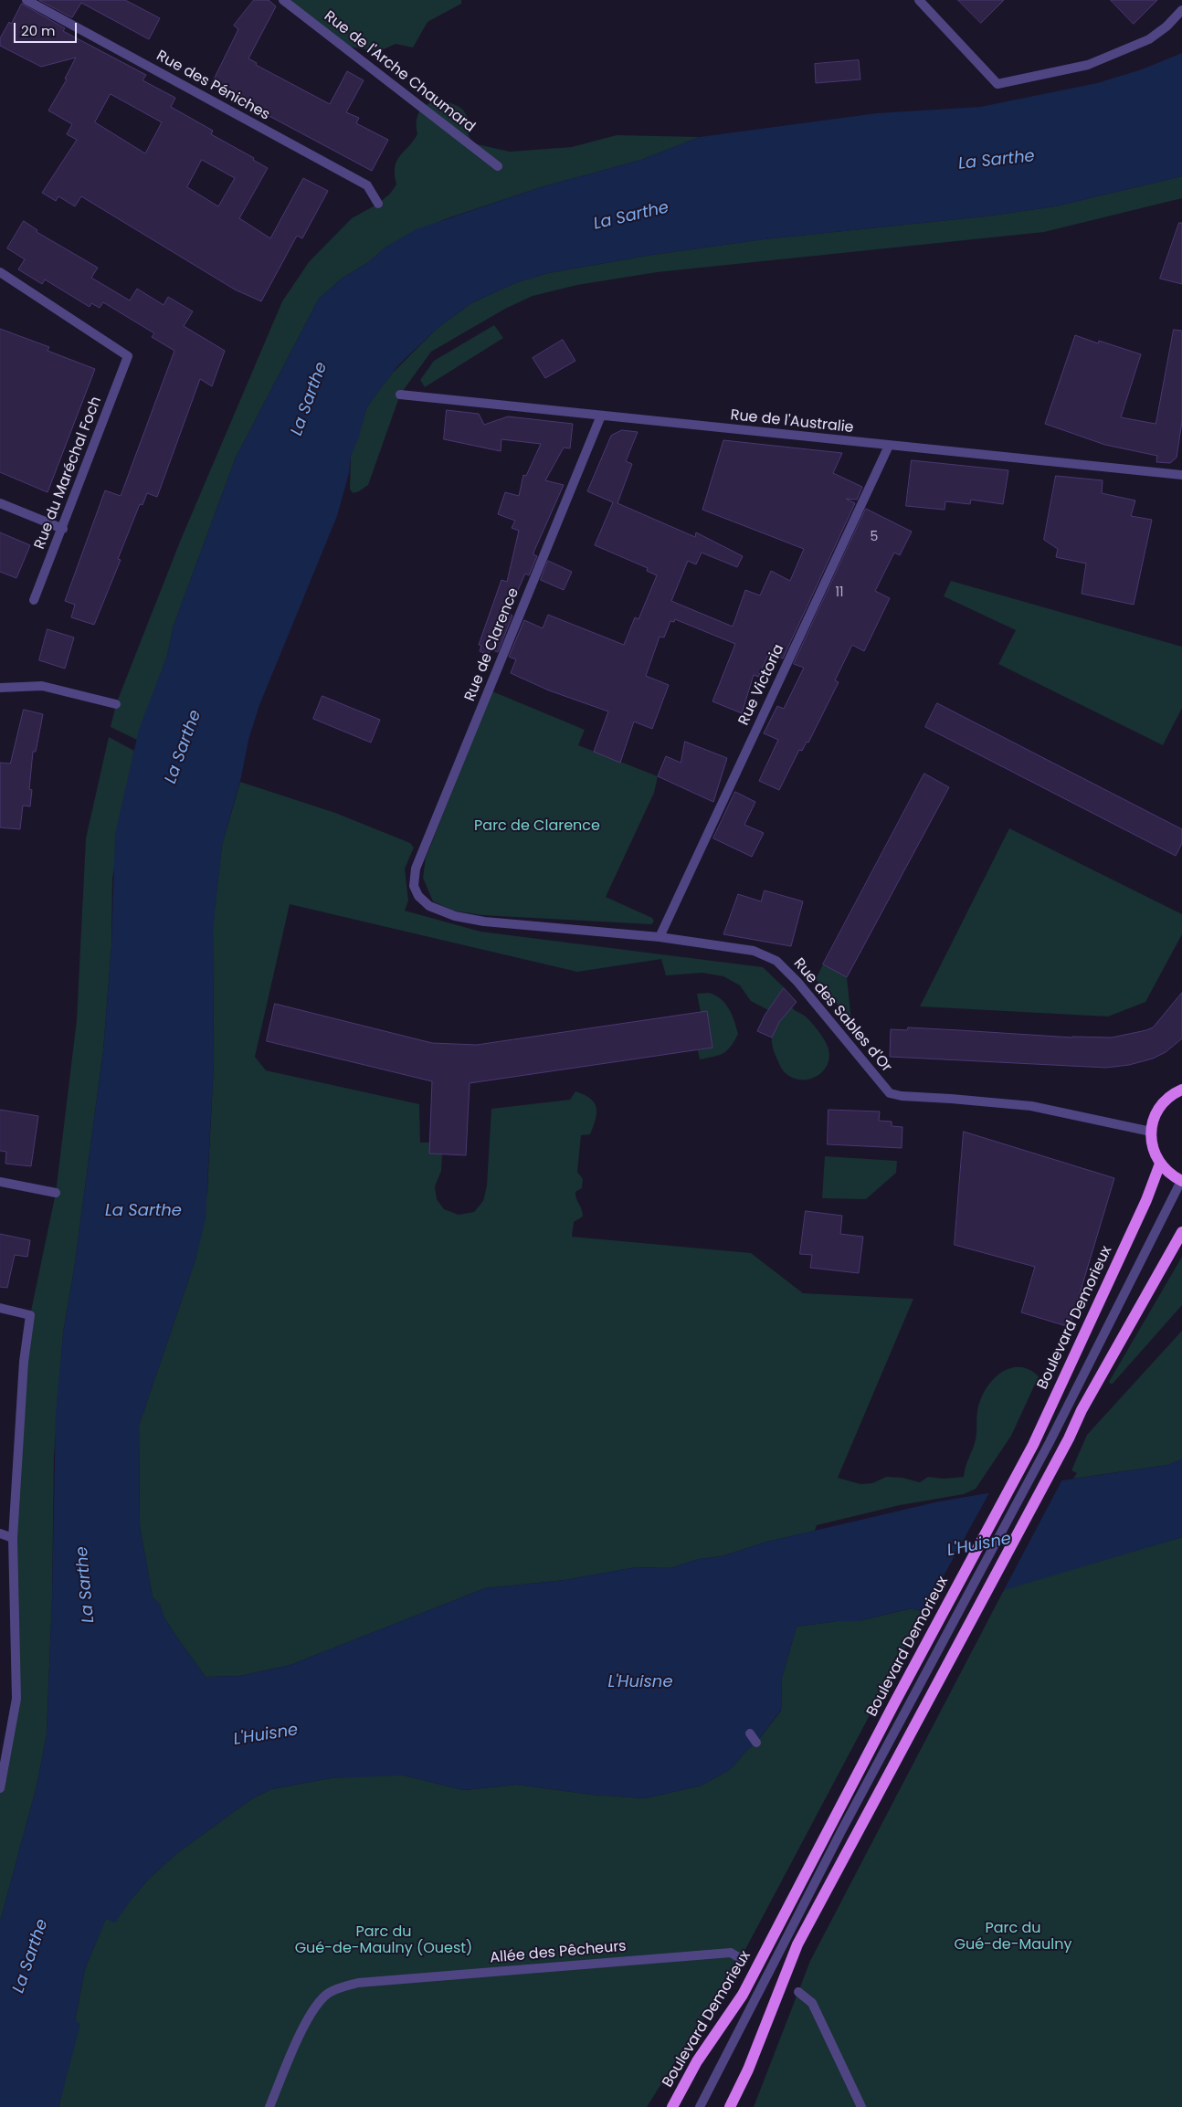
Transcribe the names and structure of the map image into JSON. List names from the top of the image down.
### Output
{
  "streets": {
    "main road": ["Boulevard Demorieux"],
    "street": [
      "Rue de l'Arche Chaumard",
      "Rue des Péniches",
      "Rue de l'Australie",
      "Rue du Maréchal Foch",
      "Rue de Clarence",
      "Rue Victoria",
      "Rue des Sables d'Or",
      "Allée des Pêcheurs"
    ]
  },
  "crossings": [
    ["Rue de l'Australie", "Rue de Clarence"],
    ["Rue de l'Australie", "Rue Victoria"],
    ["Rue de Clarence", "Rue des Sables d'Or"],
    ["Rue Victoria", "Rue des Sables d'Or"]
  ],
  "water": ["La Sarthe", "L'Huisne"],
  "parks": ["Parc de Clarence", "Parc du Gué-de-Maulny", "Parc du Gué-de-Maulny (Ouest)"],
  "house_numbers": ["5", "11"],
  "scale_bar": "20 m"
}
